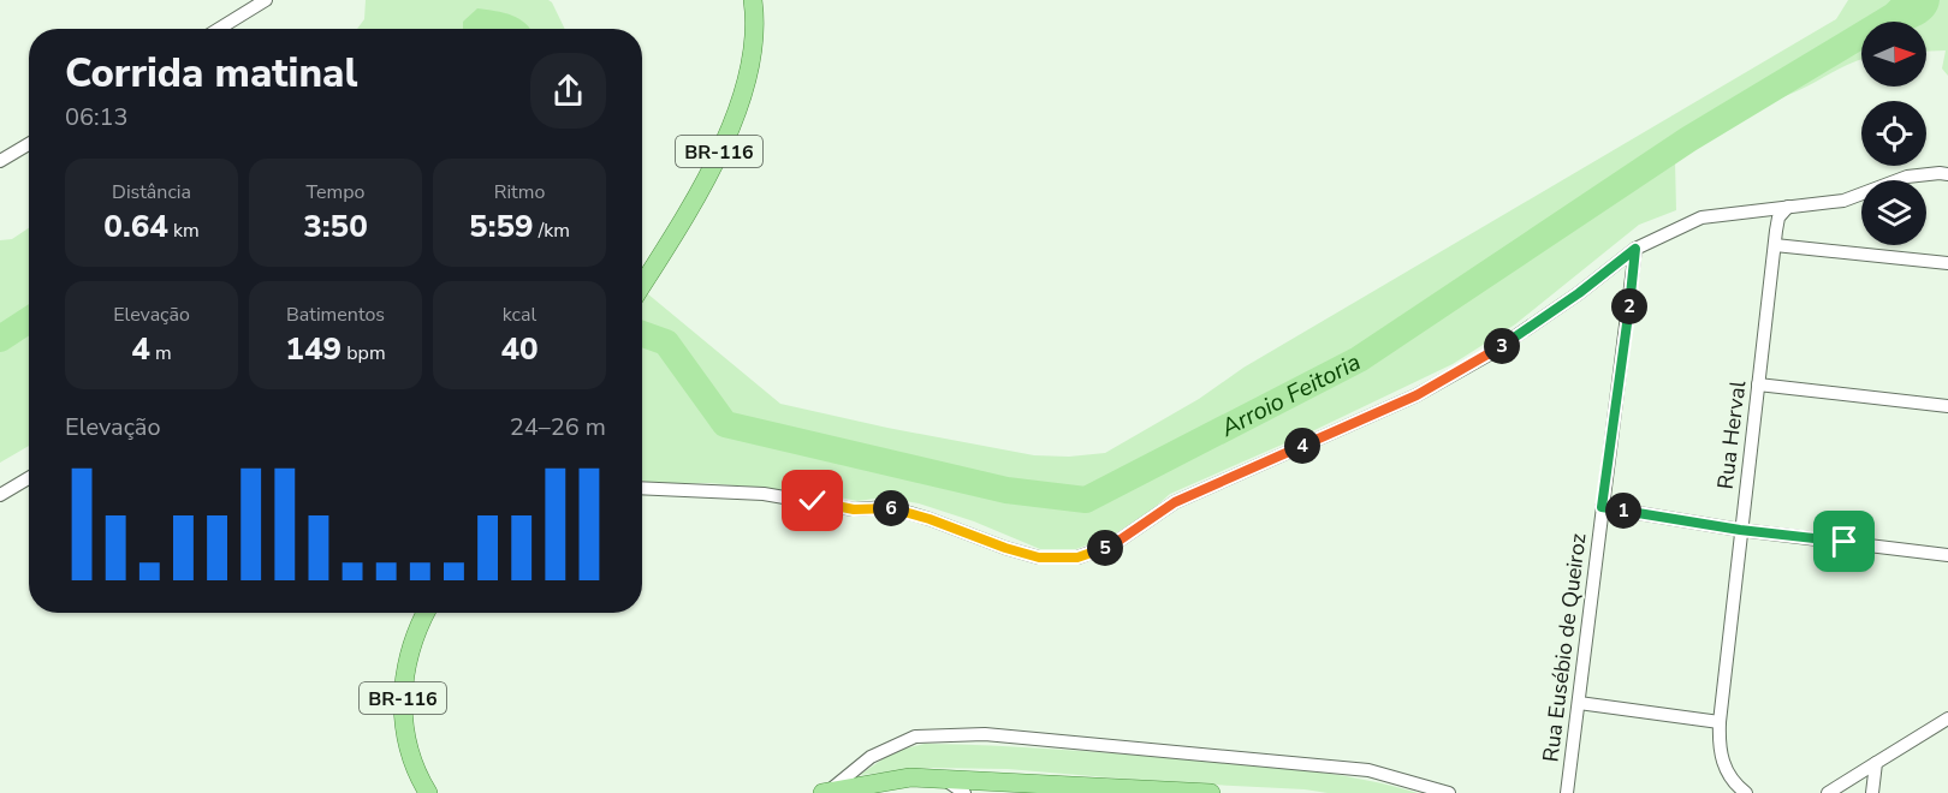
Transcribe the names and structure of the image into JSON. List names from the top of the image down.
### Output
{
  "streets": {
    "main road": ["BR-116"],
    "street": ["Rua Herval", "Rua Eusébio de Queiroz"]
  },
  "water": ["Arroio Feitoria"],
  "north": "right",
  "page": {
    "heading": ["Corrida matinal", "06:13"],
    "stats": [
      ["Distância", "0.64 km"],
      ["Tempo", "3:50"],
      ["Ritmo", "5:59 /km"],
      ["Elevação", "4 m"],
      ["Batimentos", "149 bpm"],
      ["kcal", "40"]
    ],
    "pins": [
      "2",
      "3",
      "4",
      "6",
      "1",
      "5"
    ],
    "chart": ["Elevação", "24–26 m"]
  }
}
